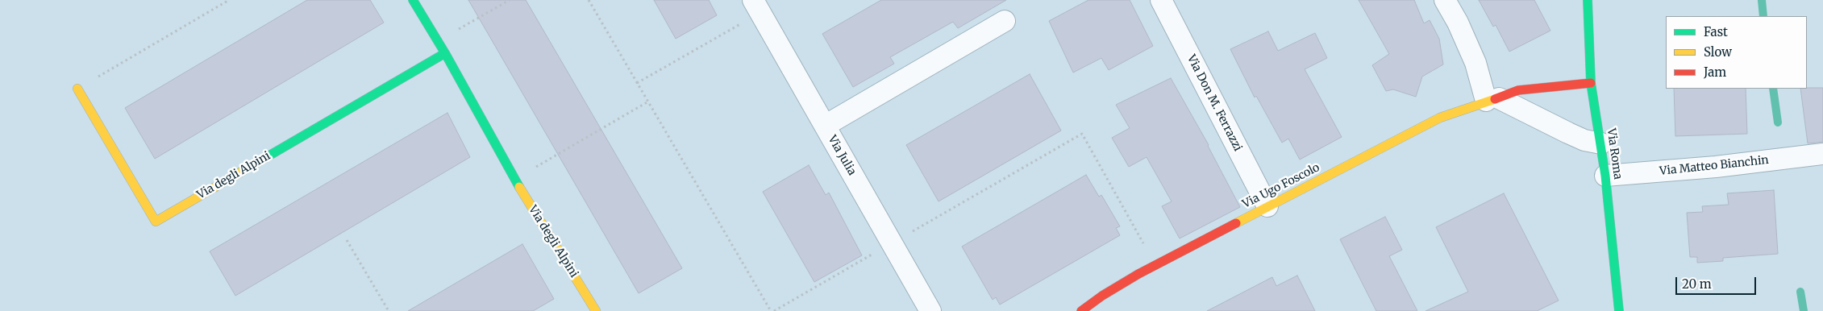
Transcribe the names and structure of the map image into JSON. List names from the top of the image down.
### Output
{
  "streets": {
    "street": [
      "Via Don M. Ferrazzi",
      "Via Roma",
      "Via Julia",
      "Via Matteo Bianchin",
      "Via degli Alpini",
      "Via Ugo Foscolo"
    ]
  },
  "crossings": [
    ["Via Don M. Ferrazzi", "Via Ugo Foscolo"],
    ["Via Roma", "Via Matteo Bianchin"],
    ["Via Roma", "Via Ugo Foscolo"]
  ],
  "legend": ["Fast", "Slow", "Jam"],
  "scale_bar": "20 m"
}
